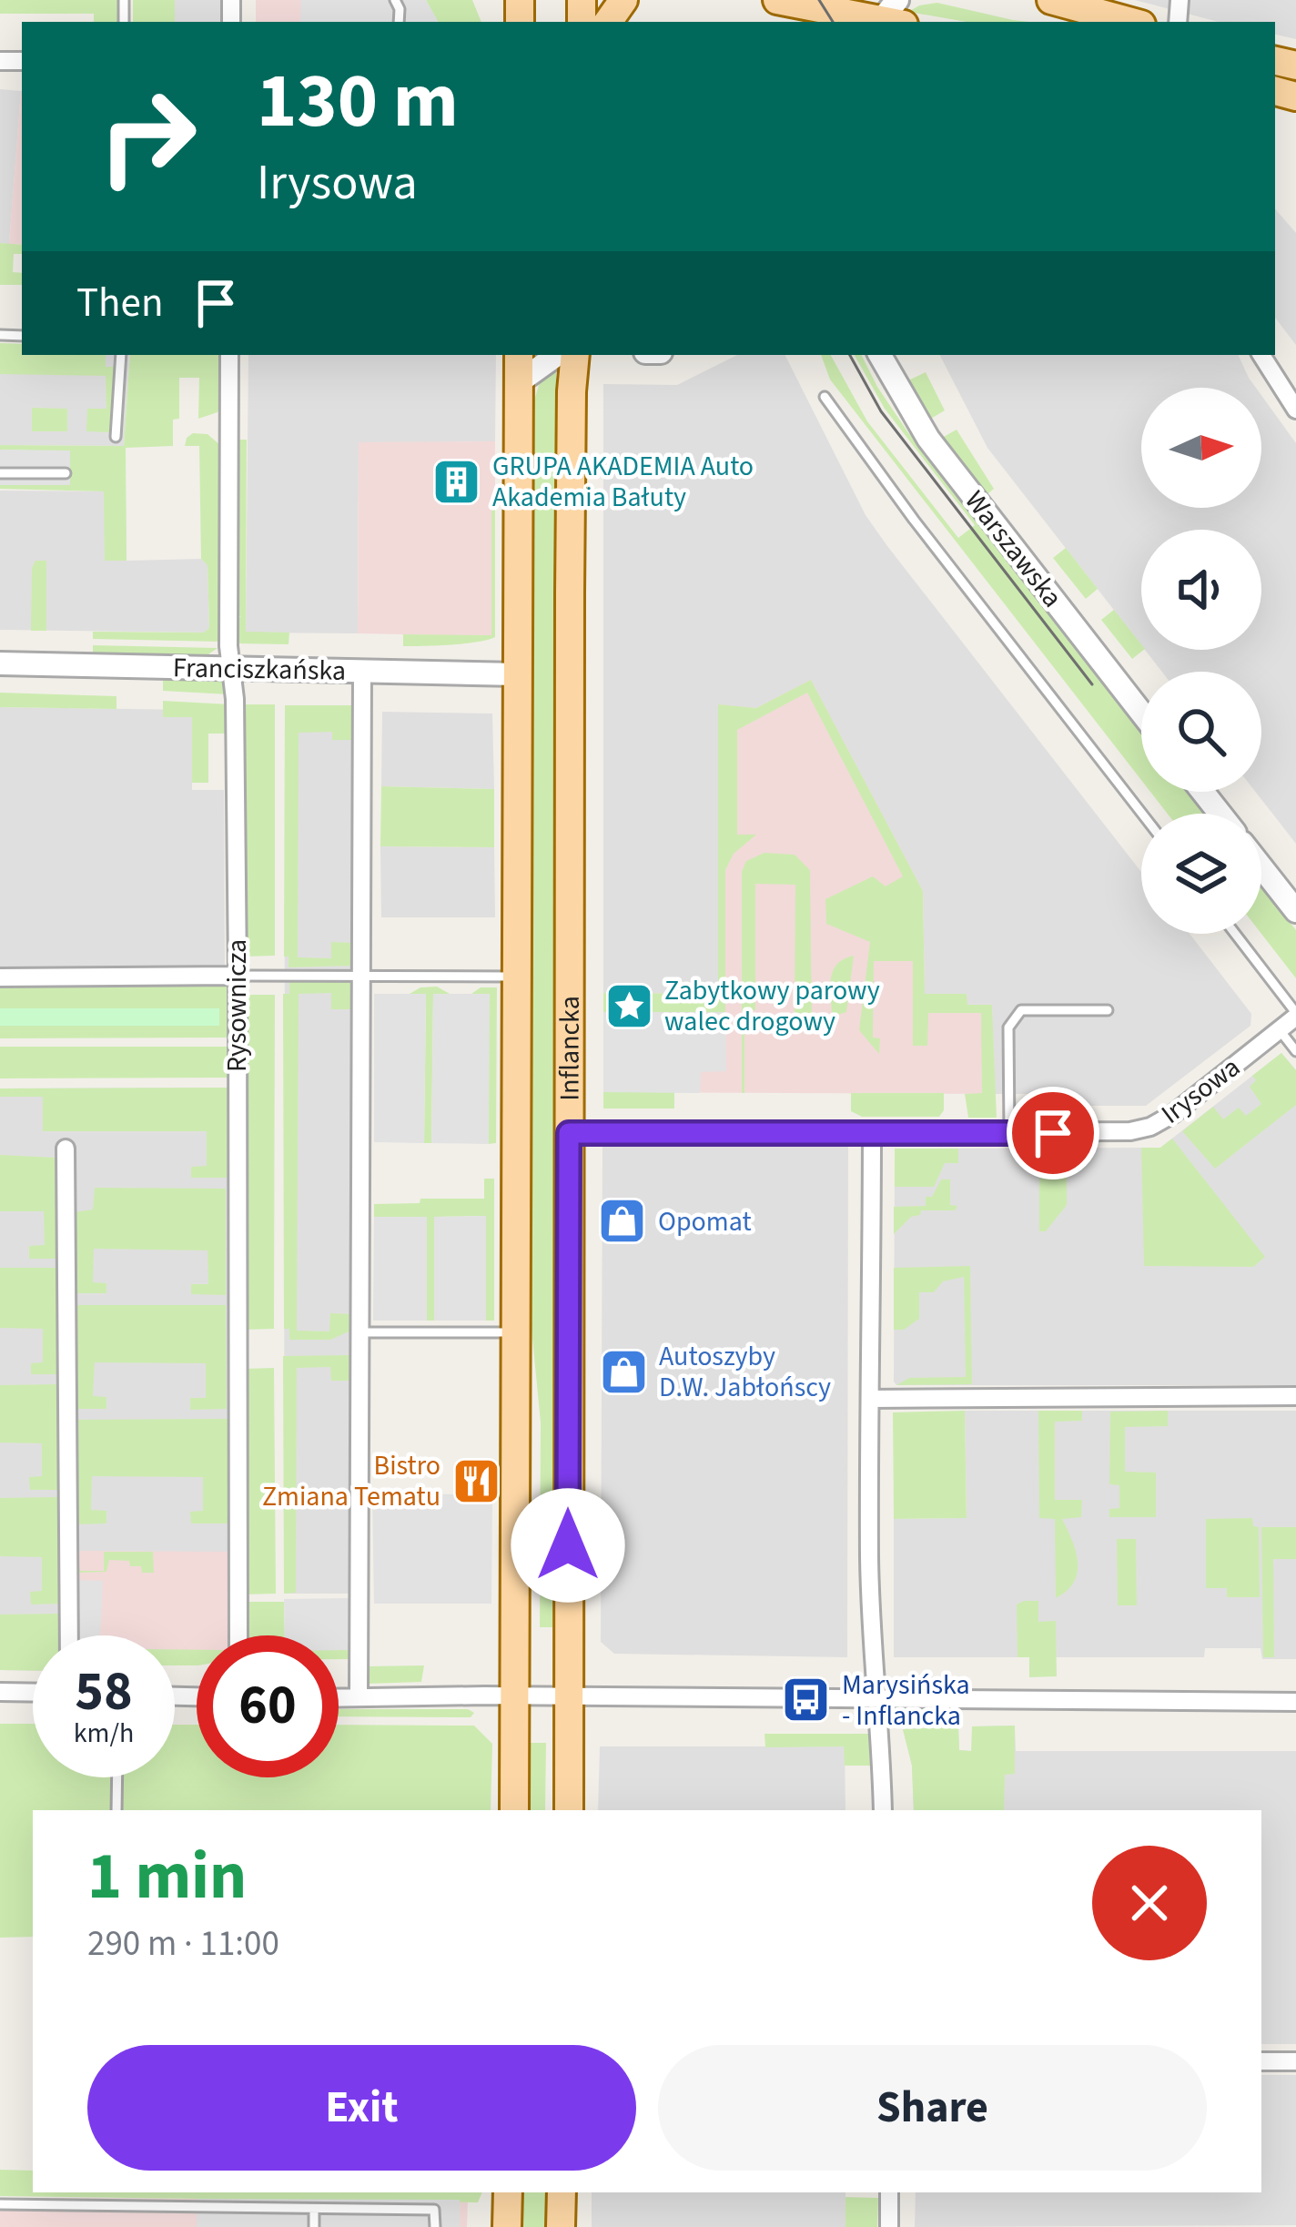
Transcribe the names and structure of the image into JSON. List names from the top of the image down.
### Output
{
  "streets": {
    "main road": ["Inflancka"],
    "street": [
      "Warszawska",
      "Franciszkańska",
      "Rysownicza",
      "Irysowa"
    ]
  },
  "crossings": [
    ["Franciszkańska", "Rysownicza"],
    ["Franciszkańska", "Inflancka"],
    ["Inflancka", "Irysowa"]
  ],
  "places": {
    "building": ["GRUPA AKADEMIA Auto Akademia Bałuty"],
    "place": ["Zabytkowy parowy walec drogowy"],
    "shop": ["Opomat", "Autoszyby D.W. Jabłońscy"],
    "restaurant": ["Bistro Zmiana Tematu"],
    "bus stop": ["Marysińska - Inflancka"]
  },
  "north": "right",
  "page": {
    "turn": ["130 m", "Irysowa"],
    "then": "Then",
    "speed": "58 km/h",
    "limit": "60",
    "heading": ["1 min", "290 m · 11:00"],
    "buttons": ["Exit", "Share"]
  }
}
